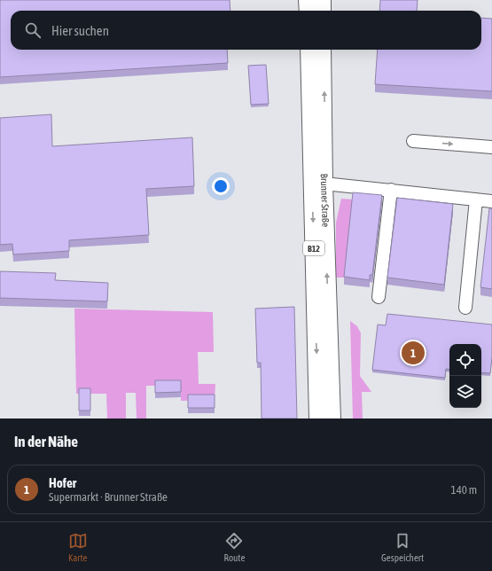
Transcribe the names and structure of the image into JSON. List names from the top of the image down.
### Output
{
  "streets": {
    "main road": ["Brunner Straße", "B12"]
  },
  "page": {
    "search": "Hier suchen",
    "pins": "1",
    "heading": "In der Nähe",
    "list": [
      {
        "mark": "1",
        "name": "Hofer",
        "note": "Supermarkt · Brunner Straße",
        "value": "140 m"
      }
    ],
    "nav": ["Karte", "Route", "Gespeichert"]
  }
}
